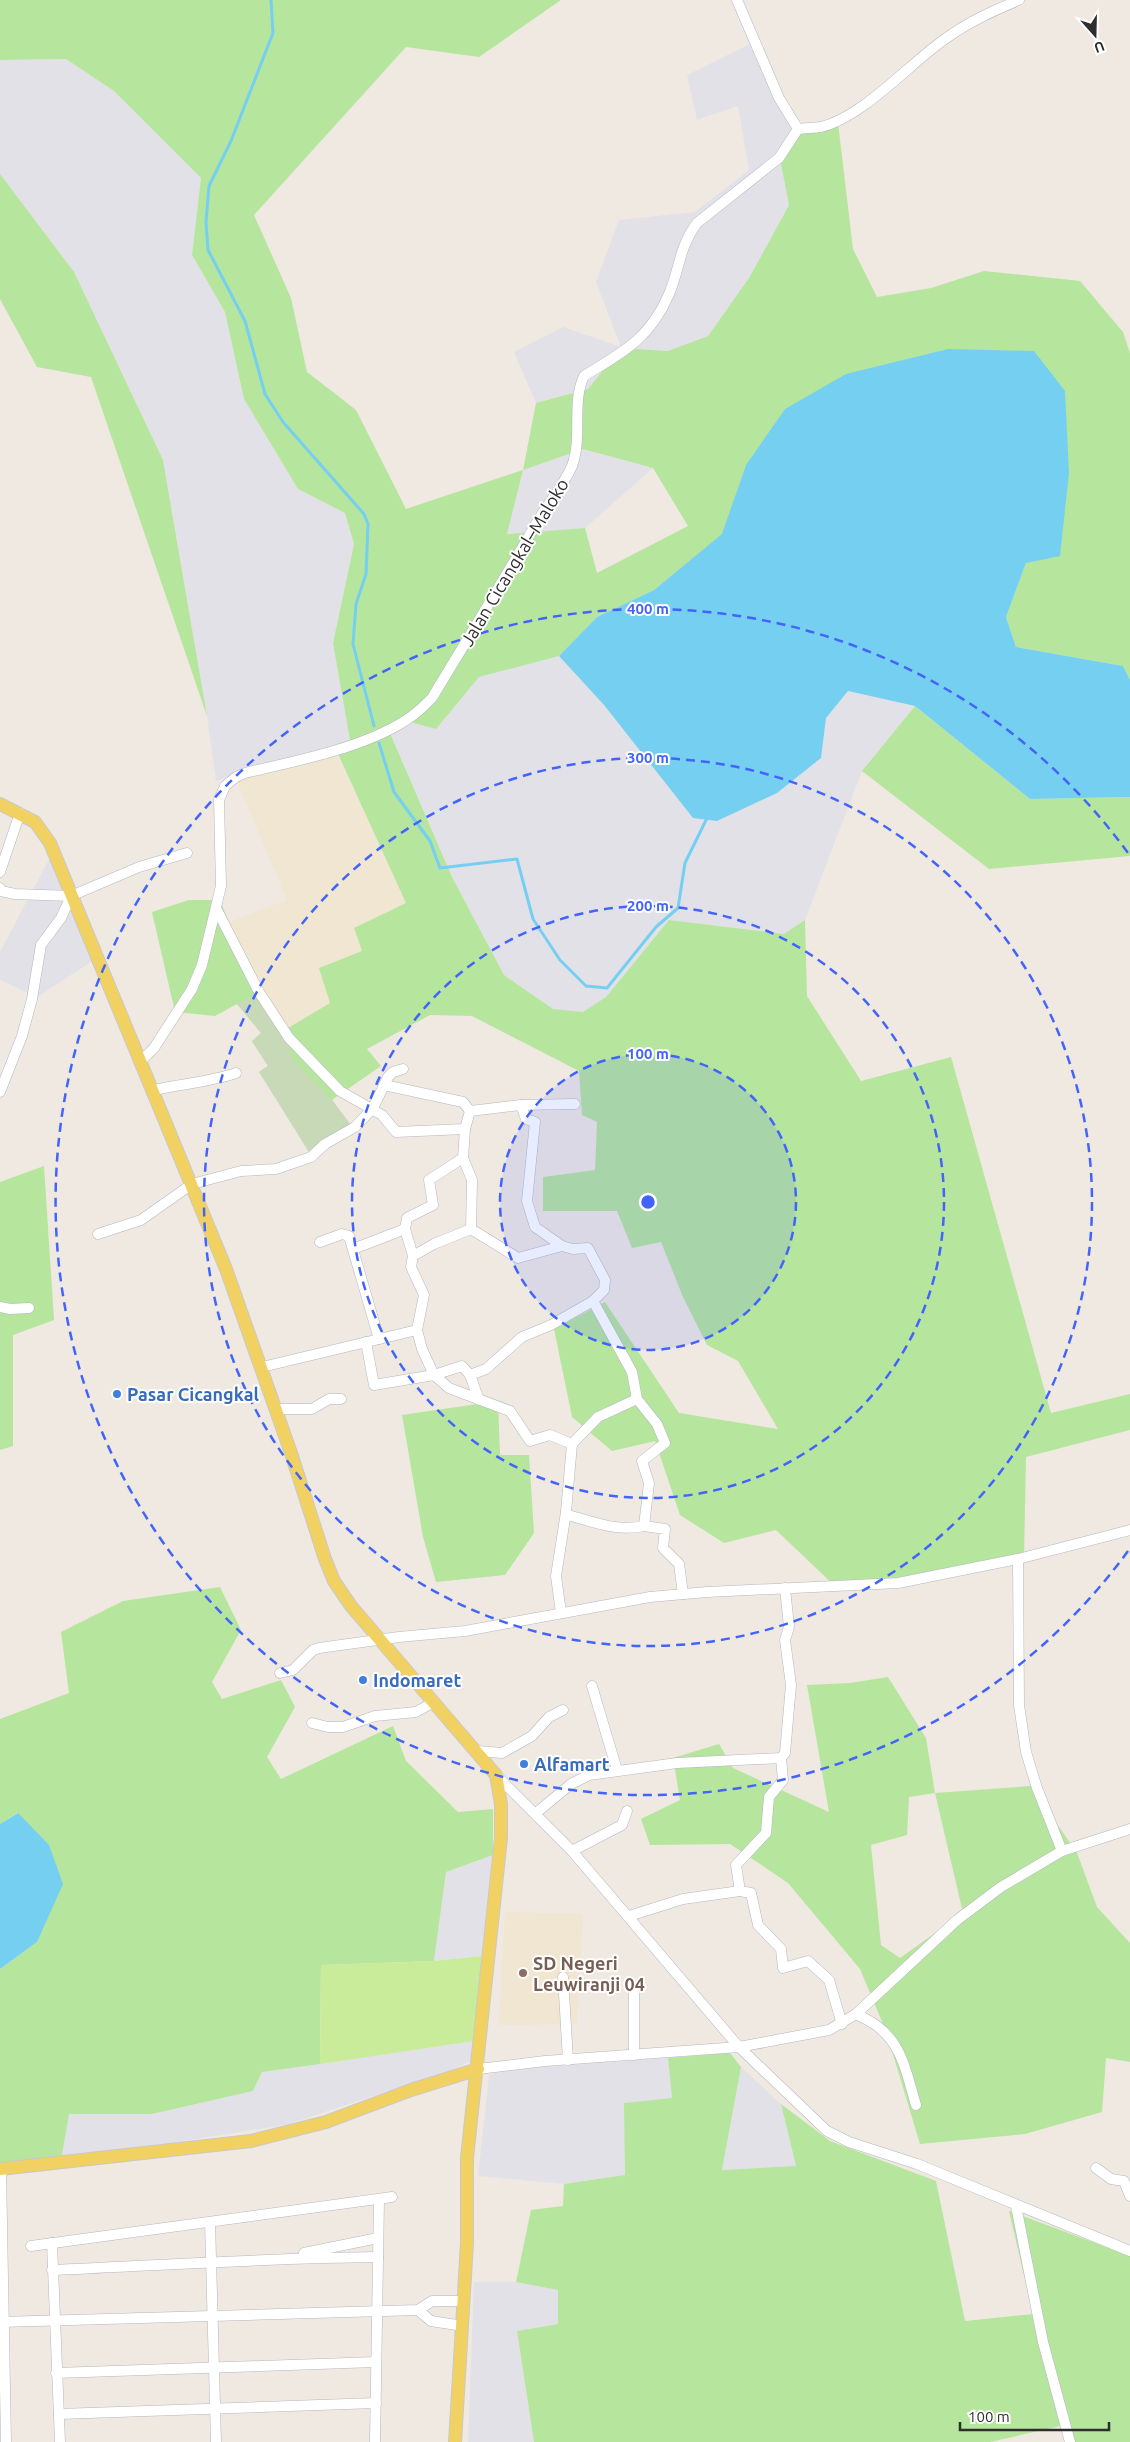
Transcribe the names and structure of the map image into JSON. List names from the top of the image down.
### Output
{
  "streets": {
    "street": ["Jalan Cicangkal–Maloko"]
  },
  "places": [
    "Pasar Cicangkal",
    "Indomaret",
    "Alfamart",
    "SD Negeri Leuwiranji 04"
  ],
  "scale_bar": "100 m",
  "north": "bottom",
  "rings": [
    "400 m",
    "300 m",
    "200 m",
    "100 m"
  ]
}
